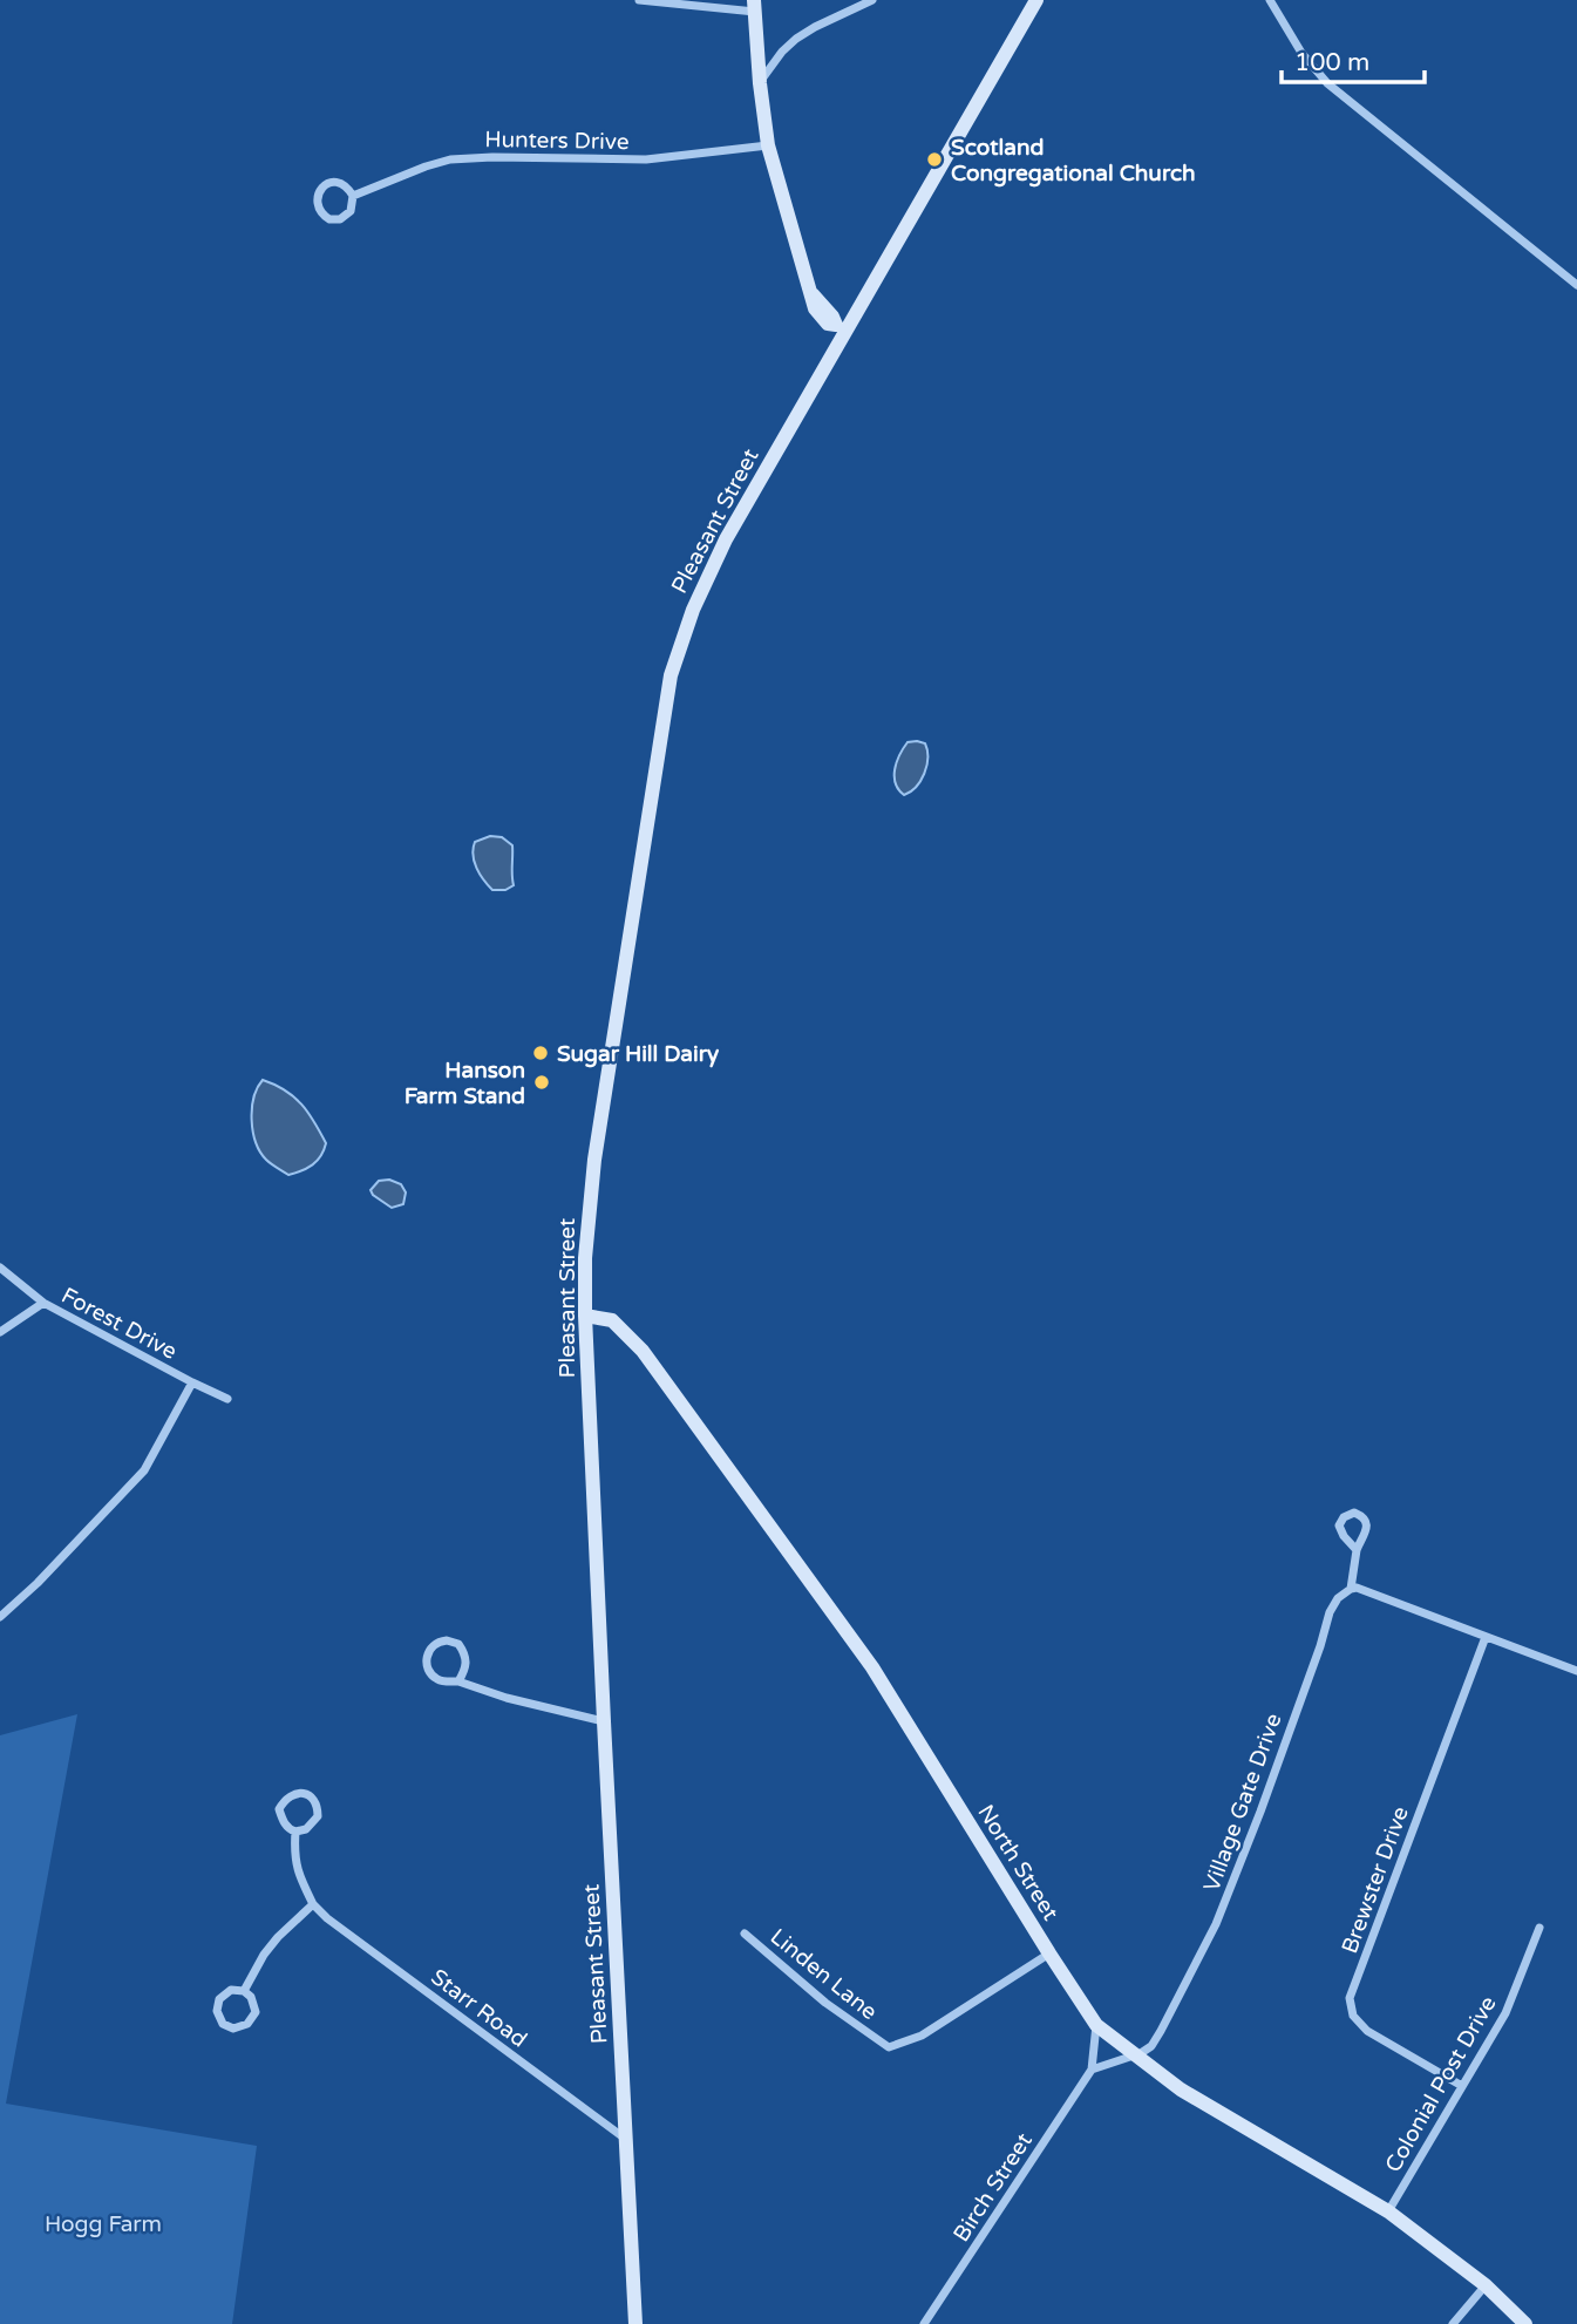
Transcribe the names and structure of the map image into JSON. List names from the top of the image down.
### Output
{
  "streets": {
    "main road": ["Pleasant Street", "North Street"],
    "street": [
      "Hunters Drive",
      "Forest Drive",
      "Village Gate Drive",
      "Brewster Drive",
      "Linden Lane",
      "Starr Road",
      "Colonial Post Drive",
      "Birch Street"
    ]
  },
  "crossings": [
    ["Pleasant Street", "North Street"],
    ["Pleasant Street", "Starr Road"],
    ["Village Gate Drive", "North Street"],
    ["North Street", "Linden Lane"],
    ["North Street", "Colonial Post Drive"],
    ["North Street", "Birch Street"],
    ["Brewster Drive", "Colonial Post Drive"]
  ],
  "parks": ["Hogg Farm"],
  "places": ["Scotland Congregational Church", "Sugar Hill Dairy", "Hanson Farm Stand"],
  "scale_bar": "100 m"
}
